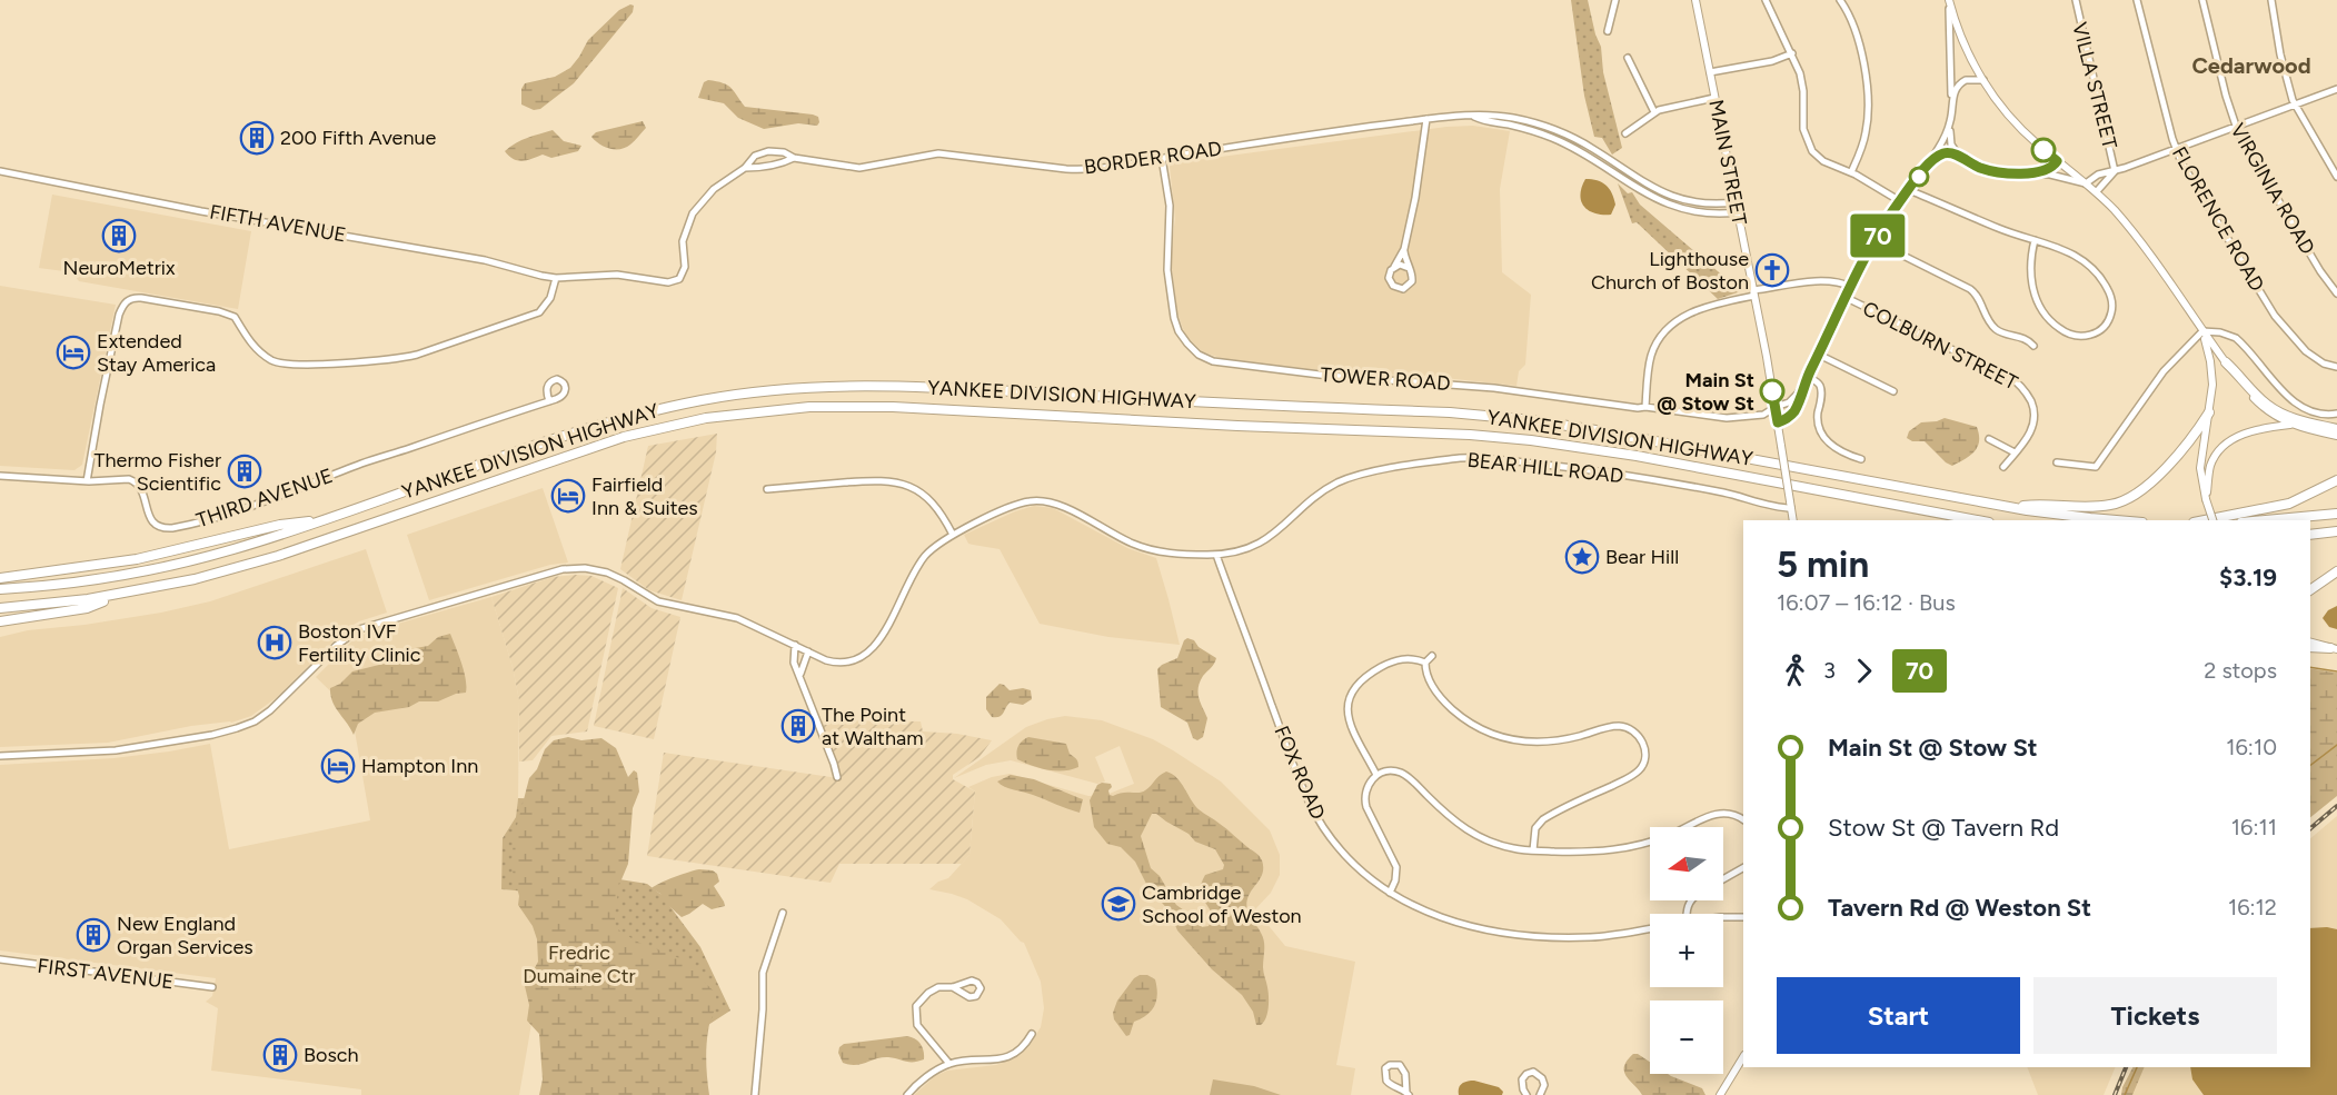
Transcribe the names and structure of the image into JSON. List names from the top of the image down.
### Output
{
  "streets": {
    "highway": ["YANKEE DIVISION HIGHWAY"],
    "main road": ["MAIN STREET"],
    "street": [
      "VILLA STREET",
      "BORDER ROAD",
      "VIRGINIA ROAD",
      "FLORENCE ROAD",
      "FIFTH AVENUE",
      "COLBURN STREET",
      "TOWER ROAD",
      "BEAR HILL ROAD",
      "THIRD AVENUE",
      "FOX ROAD",
      "FIRST AVENUE"
    ]
  },
  "crossings": [
    ["BORDER ROAD", "MAIN STREET"],
    ["BORDER ROAD", "FIFTH AVENUE"],
    ["BORDER ROAD", "TOWER ROAD"],
    ["MAIN STREET", "TOWER ROAD"],
    ["MAIN STREET", "BEAR HILL ROAD"],
    ["BEAR HILL ROAD", "FOX ROAD"]
  ],
  "districts": ["Cedarwood"],
  "parks": ["Fredric Dumaine Ctr"],
  "places": {
    "building": [
      "200 Fifth Avenue",
      "NeuroMetrix",
      "Thermo Fisher Scientific",
      "The Point at Waltham",
      "New England Organ Services",
      "Bosch"
    ],
    "church": ["Lighthouse Church of Boston"],
    "hotel": ["Extended Stay America", "Fairfield Inn & Suites", "Hampton Inn"],
    "other": ["Main St @ Stow St"],
    "place": ["Bear Hill"],
    "hospital": ["Boston IVF Fertility Clinic"],
    "school or university": ["Cambridge School of Weston"]
  },
  "lines": ["bus line 70"],
  "north": "left",
  "page": {
    "on_map": "70",
    "heading": ["5 min", "16:07 – 16:12 · Bus", "$3.19"],
    "legs": ["3", "70", "2 stops"],
    "list": [
      {
        "name": "Main St @ Stow St",
        "value": "16:10"
      },
      {
        "name": "Stow St @ Tavern Rd",
        "value": "16:11"
      },
      {
        "name": "Tavern Rd @ Weston St",
        "value": "16:12"
      }
    ],
    "map_buttons": ["+", "−"],
    "buttons": ["Start", "Tickets"]
  }
}
